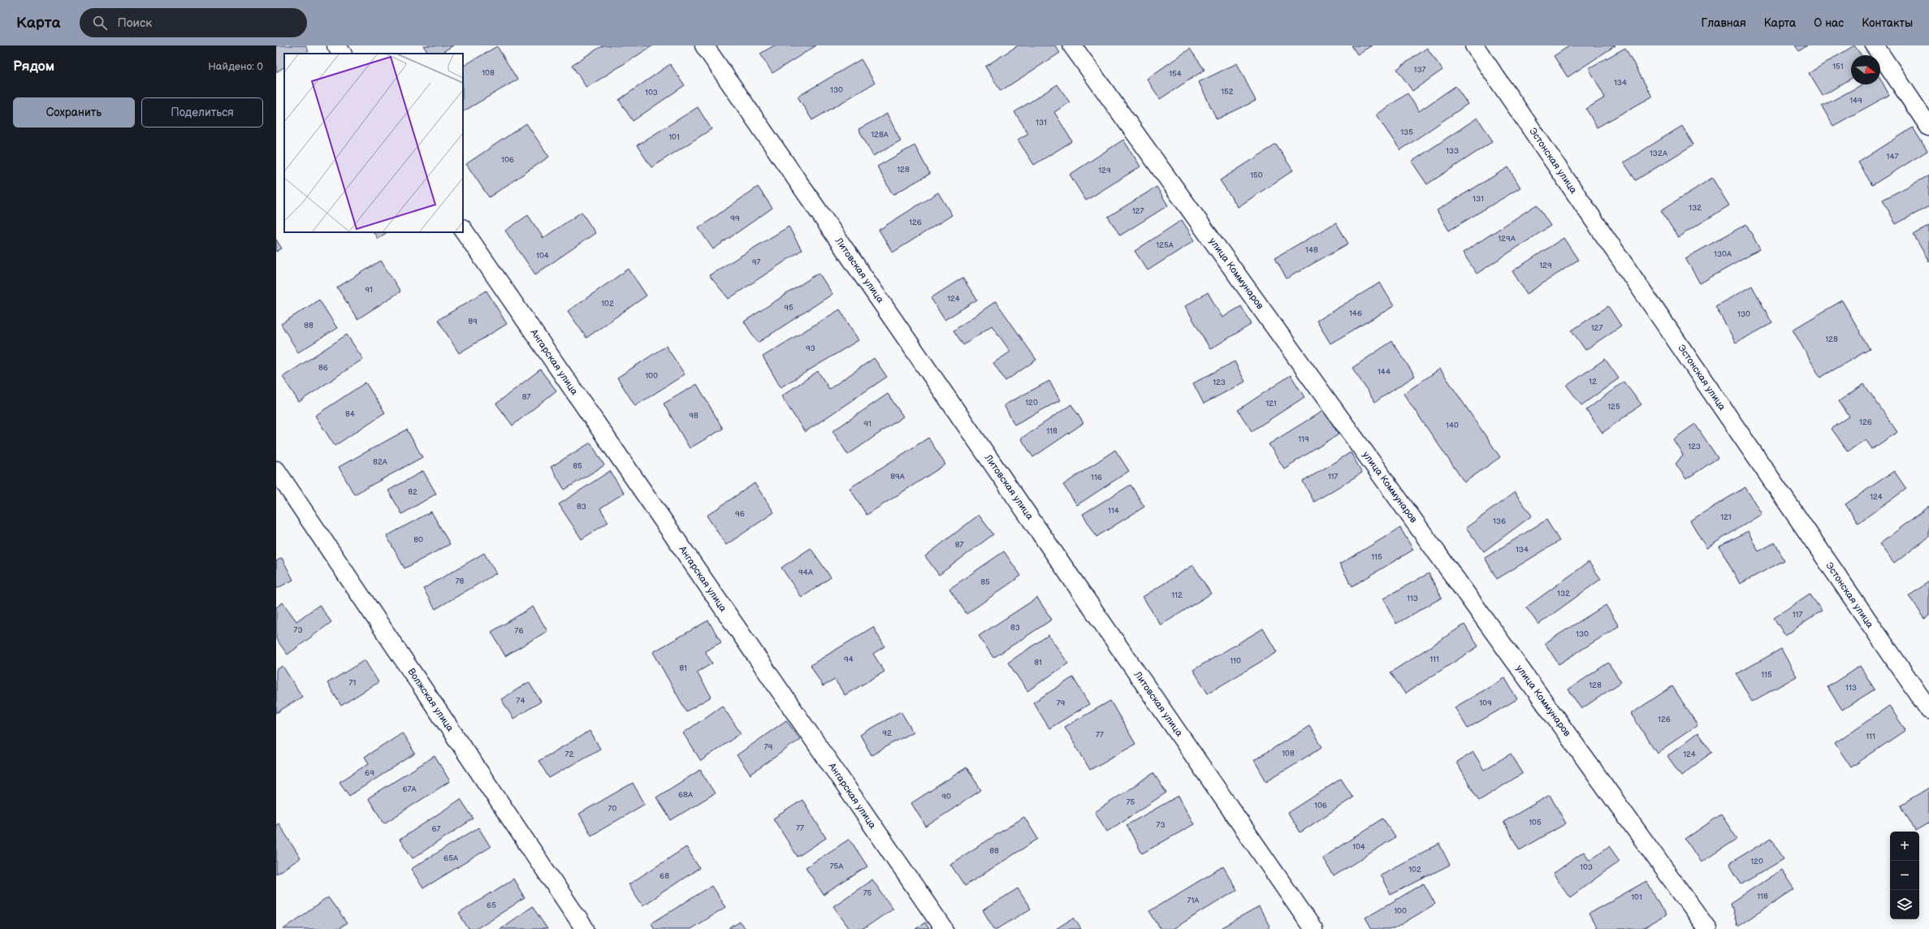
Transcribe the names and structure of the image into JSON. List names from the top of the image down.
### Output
{
  "streets": {
    "street": [
      "Эстонская улица",
      "Литовская улица",
      "улица Коммунаров",
      "Ангарская улица",
      "Волжская улица"
    ]
  },
  "house_numbers": [
    "151",
    "137",
    "108",
    "154",
    "134",
    "130",
    "152",
    "103",
    "149",
    "131",
    "135",
    "128А",
    "101",
    "133",
    "132А",
    "147",
    "106",
    "128",
    "129",
    "150",
    "131",
    "132",
    "127",
    "99",
    "126",
    "129А",
    "125А",
    "148",
    "130А",
    "104",
    "97",
    "129",
    "91",
    "124",
    "102",
    "95",
    "146",
    "130",
    "89",
    "88",
    "127",
    "128",
    "93",
    "86",
    "144",
    "100",
    "12",
    "123",
    "87",
    "120",
    "121",
    "125",
    "84",
    "98",
    "126",
    "91",
    "140",
    "118",
    "119",
    "123",
    "82А",
    "85",
    "89А",
    "117",
    "116",
    "82",
    "124",
    "83",
    "114",
    "96",
    "121",
    "136",
    "80",
    "87",
    "134",
    "115",
    "94А",
    "78",
    "85",
    "132",
    "112",
    "113",
    "117",
    "83",
    "73",
    "76",
    "130",
    "94",
    "111",
    "110",
    "81",
    "81",
    "115",
    "71",
    "128",
    "113",
    "74",
    "79",
    "109",
    "126",
    "92",
    "77",
    "111",
    "79",
    "108",
    "72",
    "124",
    "69",
    "67А",
    "68А",
    "90",
    "75",
    "106",
    "70",
    "105",
    "73",
    "77",
    "67",
    "104",
    "88",
    "65А",
    "120",
    "75А",
    "103",
    "102",
    "68",
    "75",
    "118",
    "101",
    "71А",
    "65",
    "100"
  ],
  "north": "right",
  "page": {
    "header": "Карта",
    "search": "Поиск",
    "nav": [
      "Главная",
      "Карта",
      "О нас",
      "Контакты"
    ],
    "heading": ["Рядом", "Найдено: 0"],
    "buttons": ["Сохранить", "Поделиться"],
    "map_buttons": ["+", "−"]
  }
}
